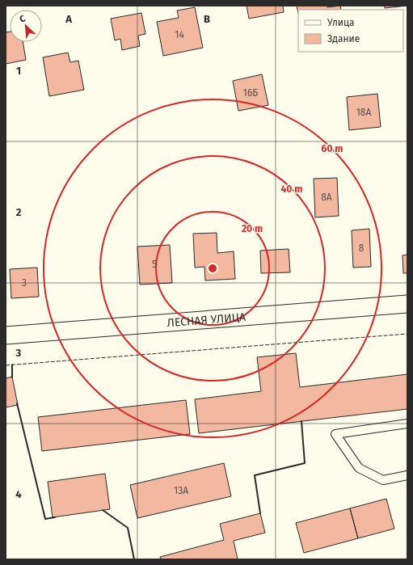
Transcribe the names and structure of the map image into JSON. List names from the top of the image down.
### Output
{
  "streets": {
    "street": ["ЛЕСНАЯ УЛИЦА"]
  },
  "house_numbers": [
    "14",
    "16Б",
    "18А",
    "8А",
    "8",
    "5",
    "3",
    "13А"
  ],
  "legend": ["Улица", "Здание"],
  "north": "top left",
  "grid": {
    "columns": ["A", "B"],
    "rows": [
      "1",
      "2",
      "3",
      "4"
    ]
  },
  "rings": ["60 m", "40 m", "20 m"]
}
